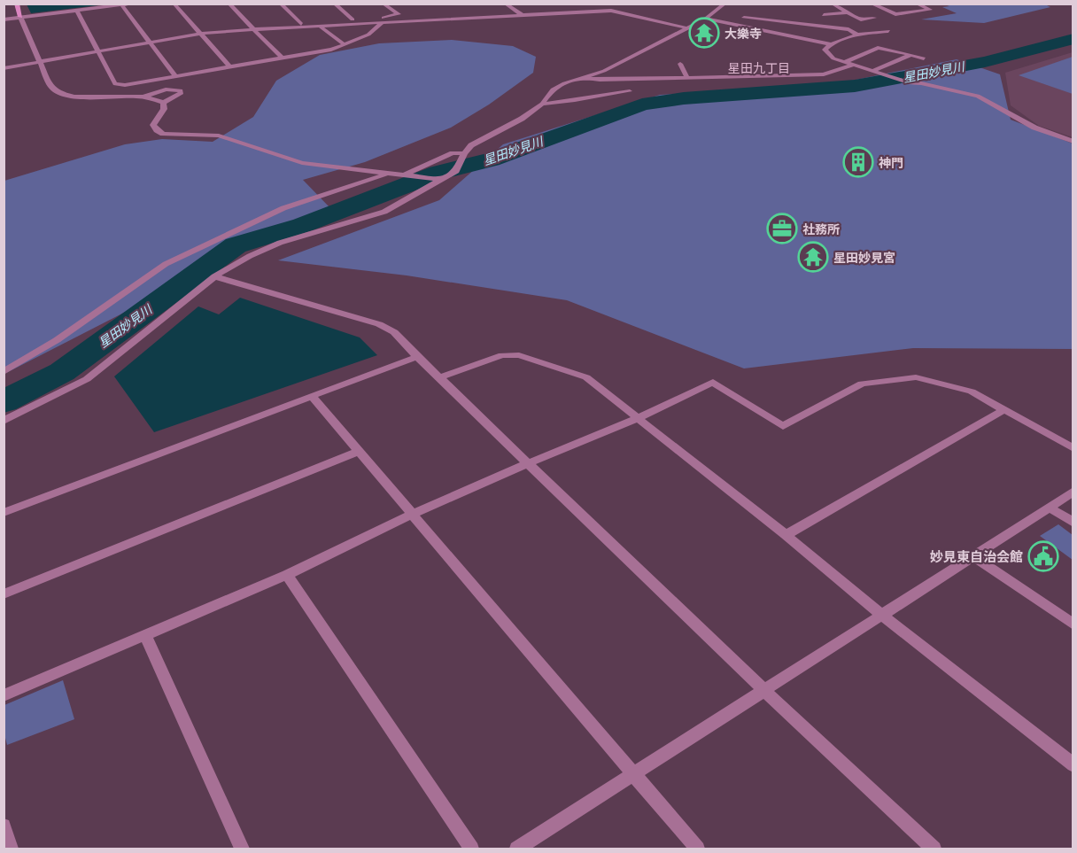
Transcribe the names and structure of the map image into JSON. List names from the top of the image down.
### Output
{
  "districts": ["星田九丁目"],
  "water": ["星田妙見川"],
  "places": {
    "temple": ["大樂寺", "星田妙見宮"],
    "building": ["神門"],
    "office": ["社務所"],
    "public building": ["妙見東自治会館"]
  }
}
